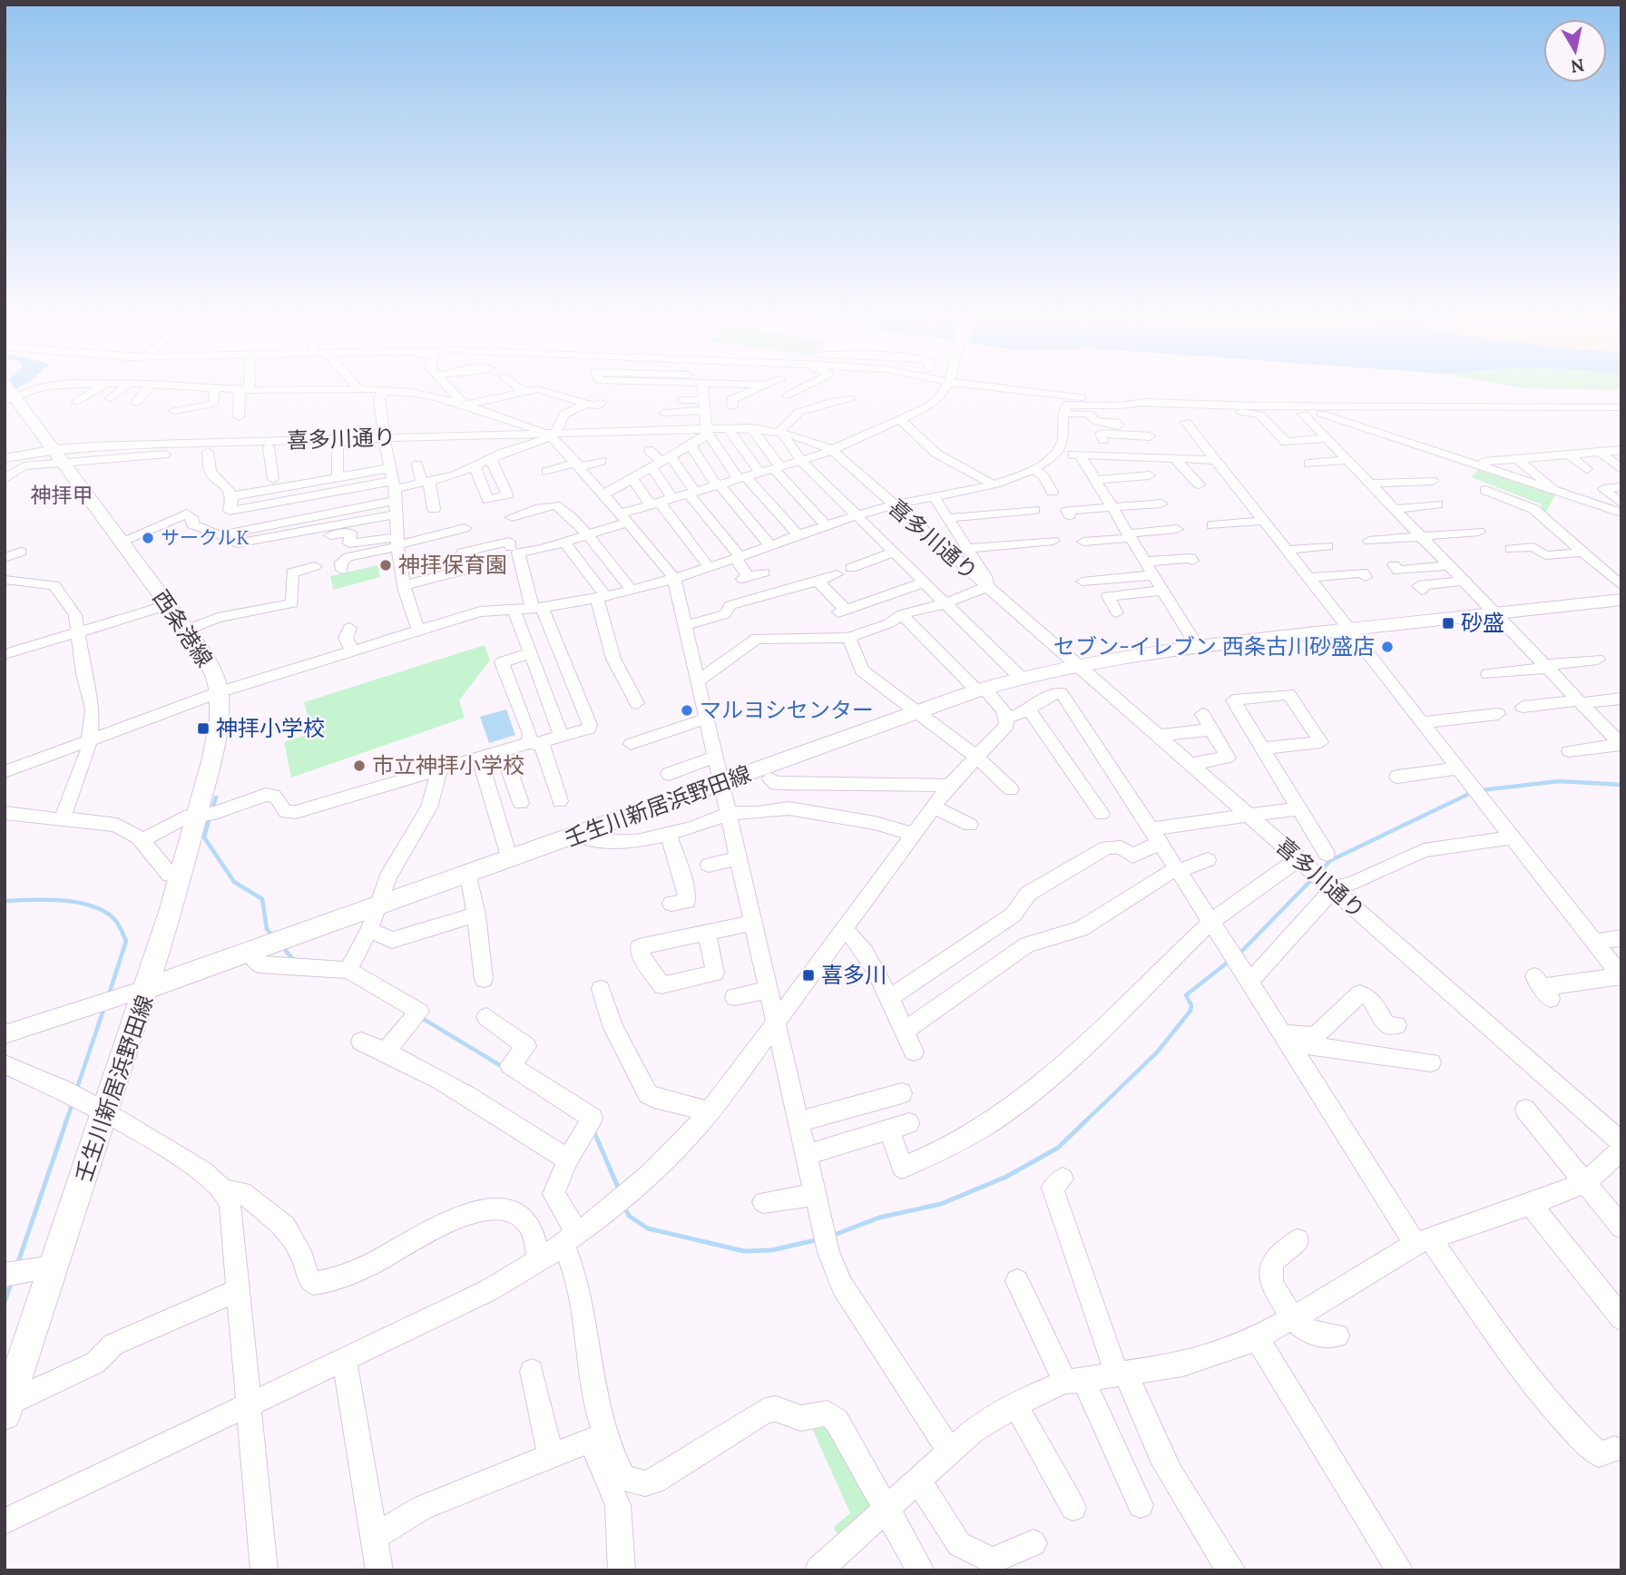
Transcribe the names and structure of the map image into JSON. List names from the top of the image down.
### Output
{
  "streets": {
    "main road": ["西条港線", "壬生川新居浜野田線"],
    "street": ["喜多川通り"]
  },
  "crossings": [
    ["喜多川通り", "西条港線"],
    ["喜多川通り", "壬生川新居浜野田線"],
    ["西条港線", "壬生川新居浜野田線"]
  ],
  "districts": ["神拝甲"],
  "places": {
    "other": [
      "サークルK",
      "神拝保育園",
      "セブン-イレブン 西条古川砂盛店",
      "マルヨシセンター",
      "市立神拝小学校"
    ],
    "transit": ["砂盛", "神拝小学校", "喜多川"]
  },
  "north": "bottom"
}
